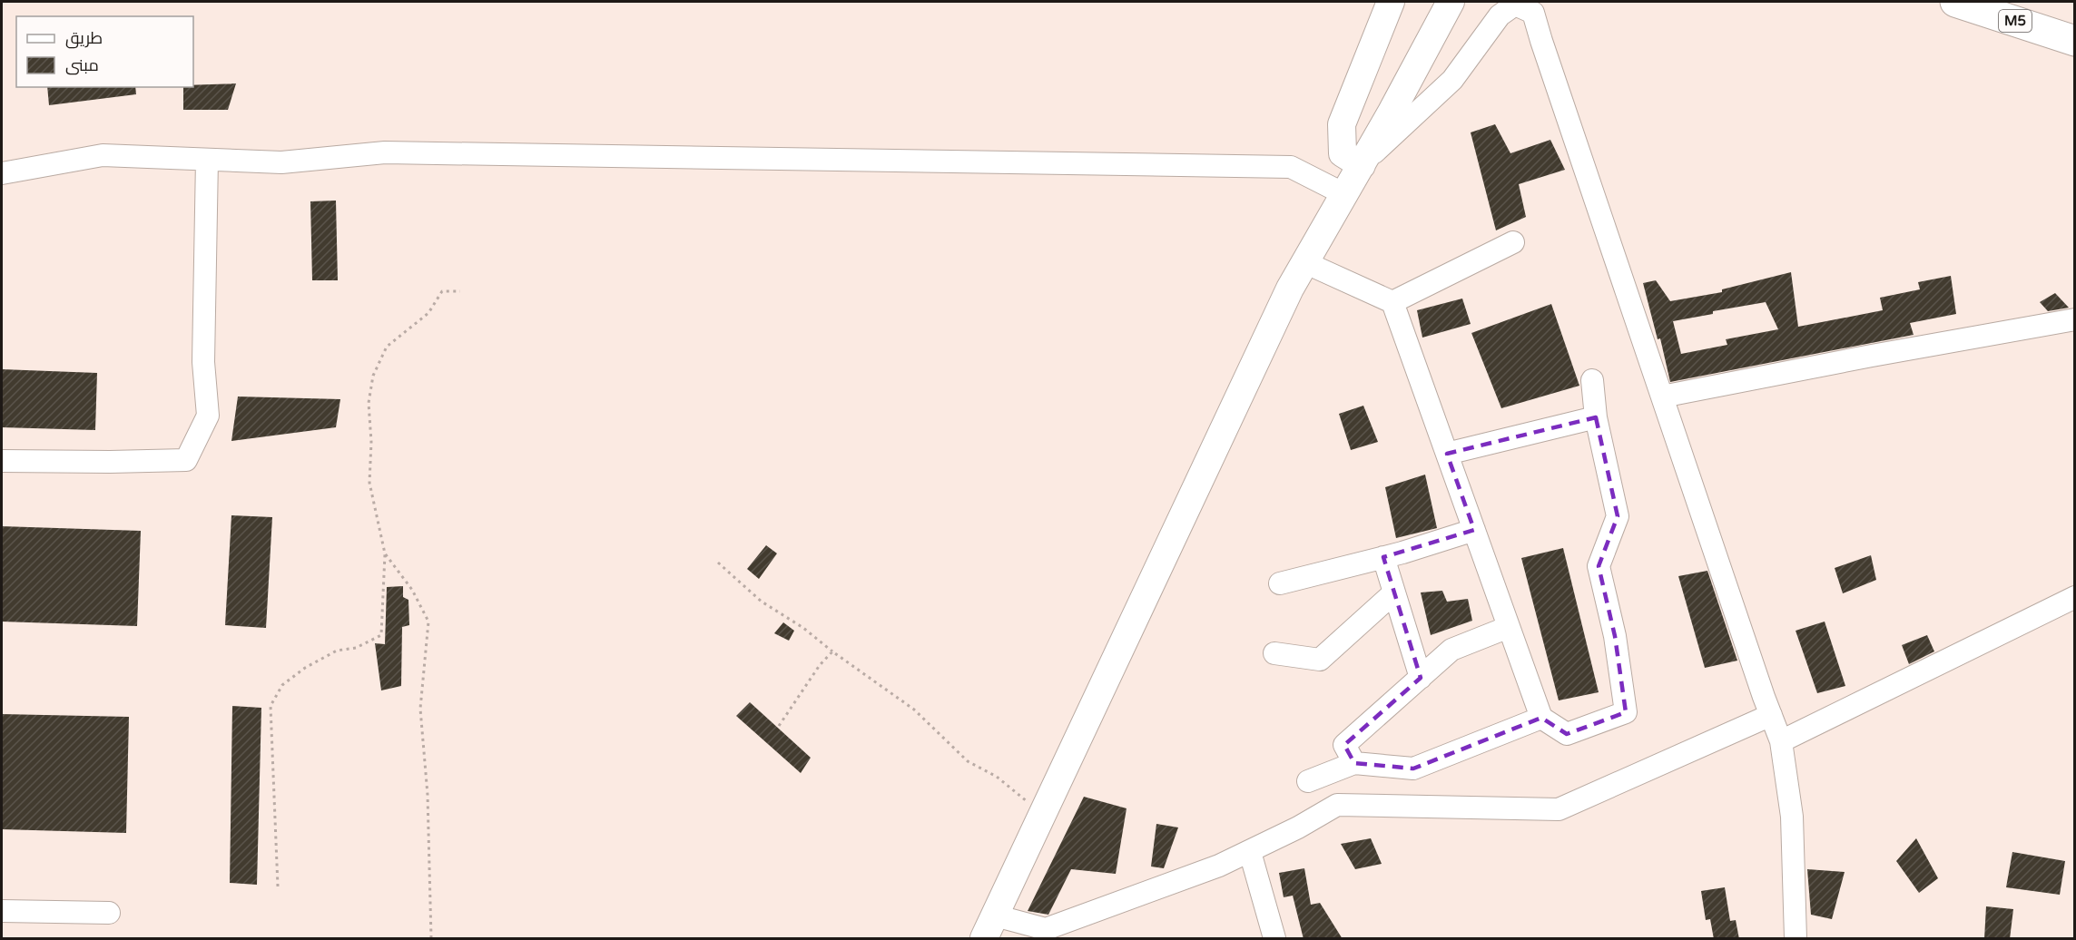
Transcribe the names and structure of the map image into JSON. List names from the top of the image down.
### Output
{
  "streets": {
    "highway": ["M5"]
  },
  "legend": ["طريق", "مبنى"]
}
